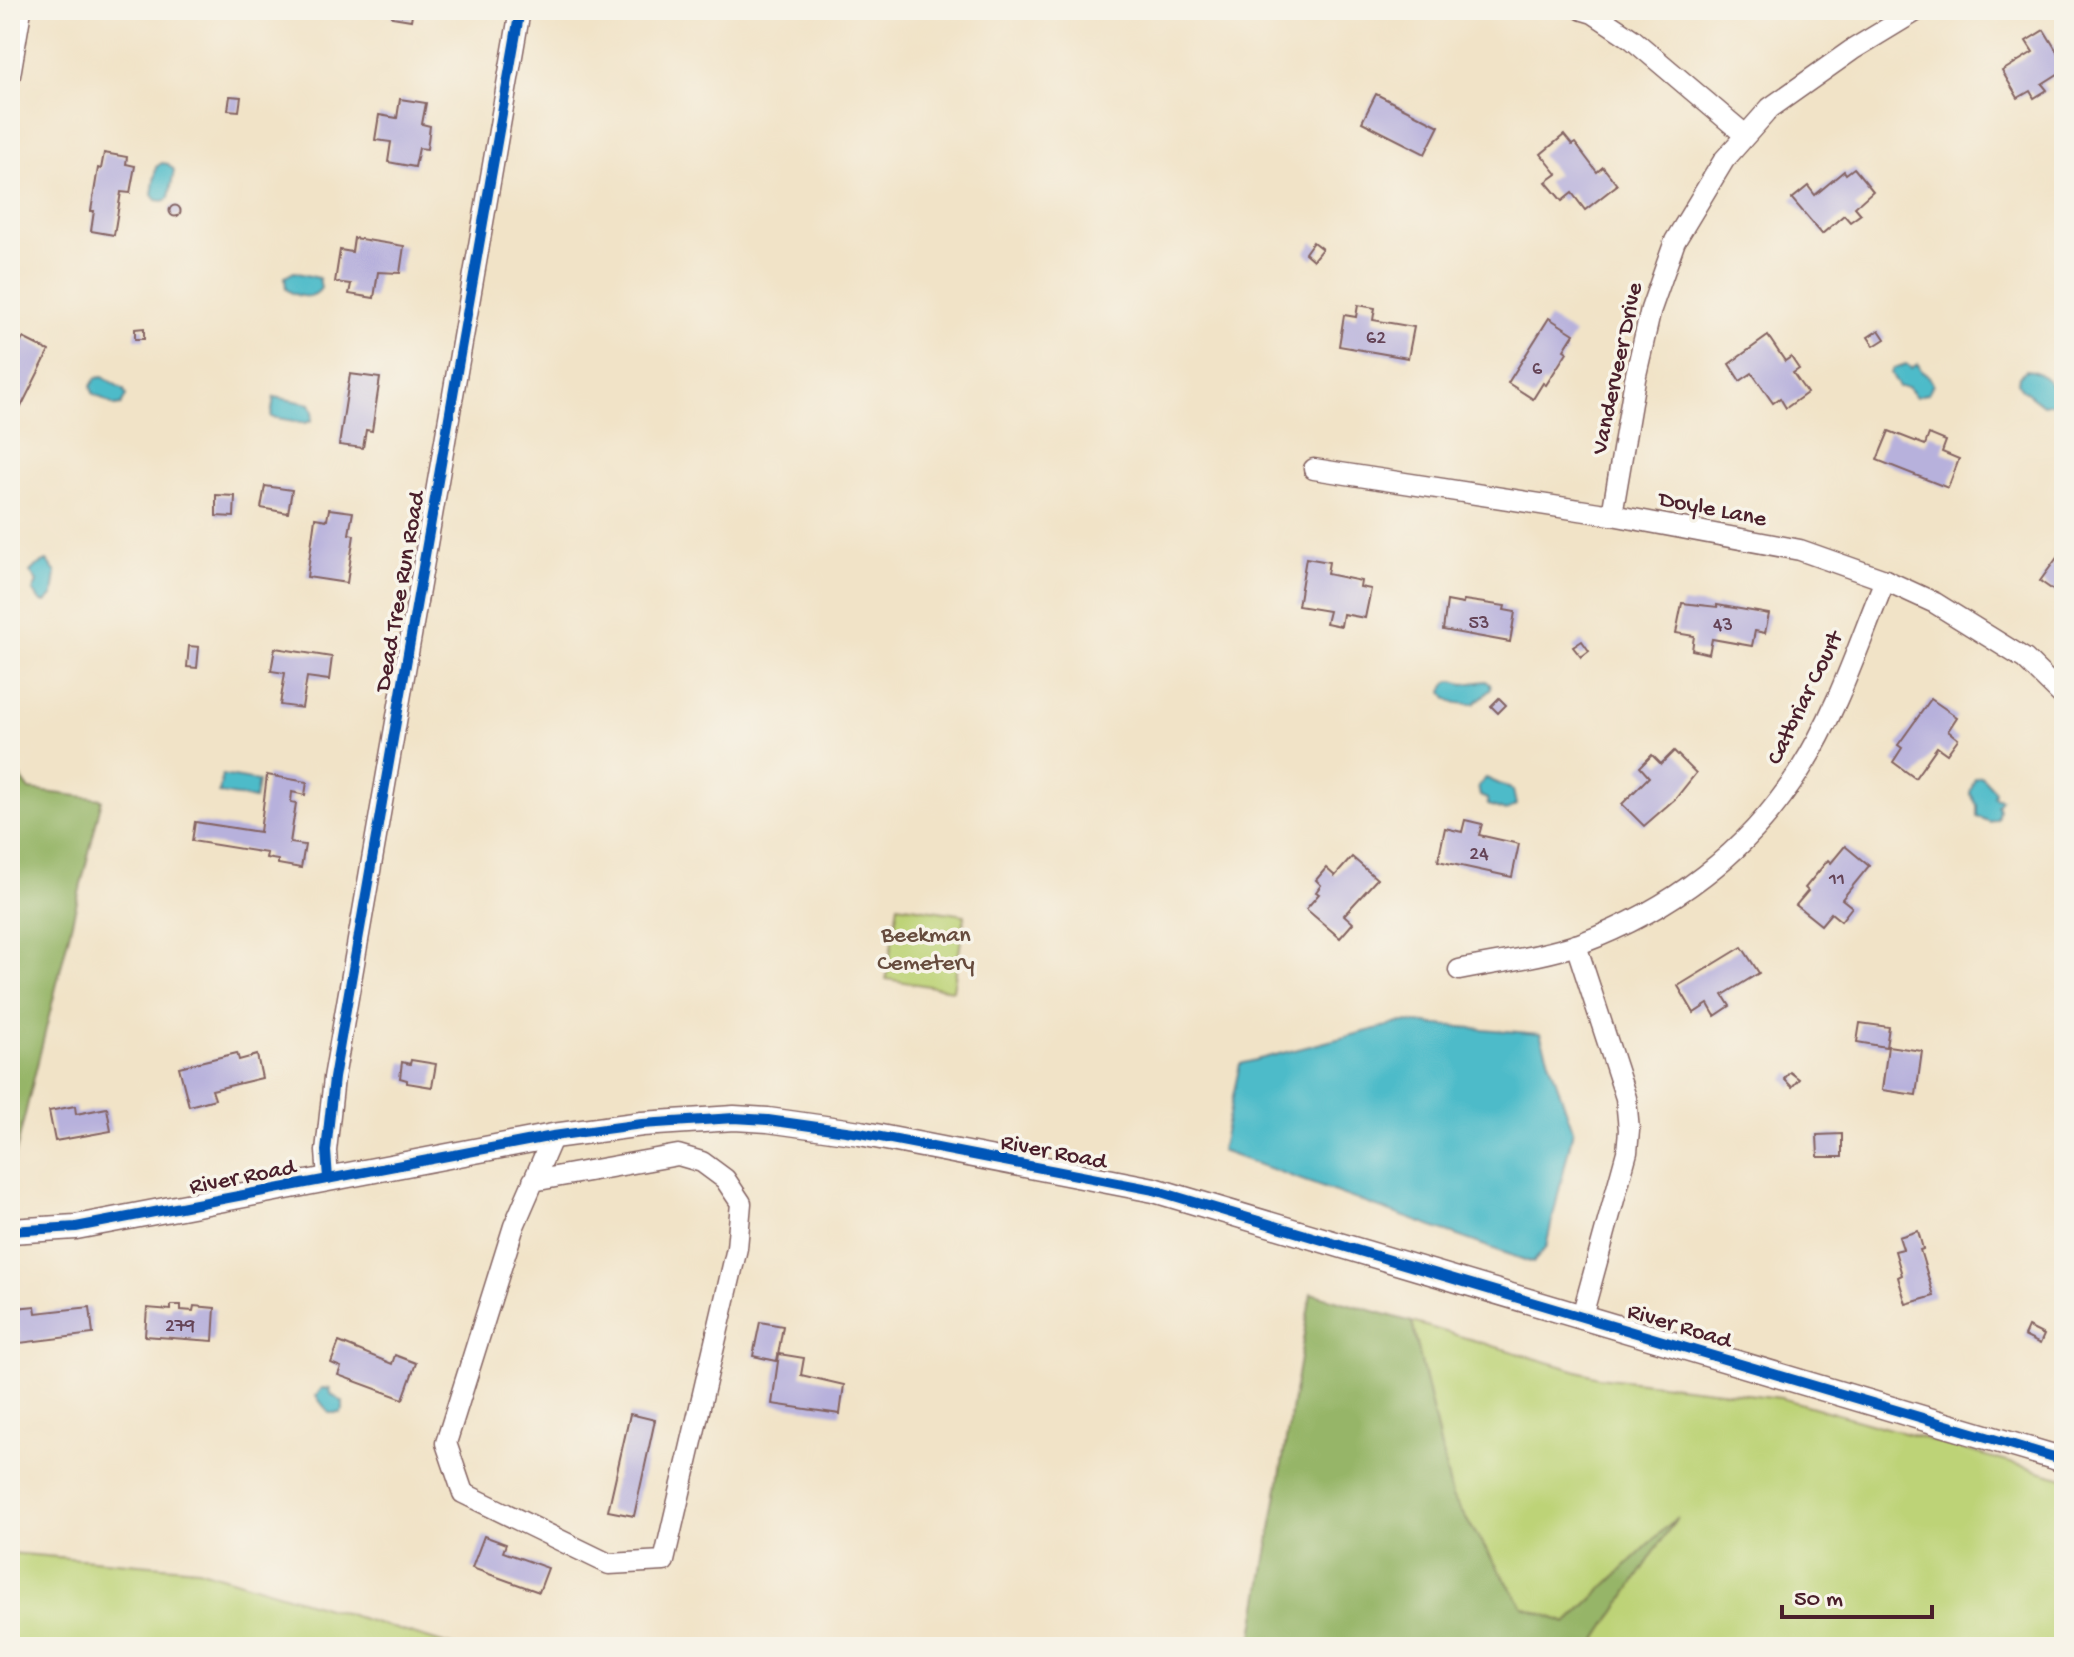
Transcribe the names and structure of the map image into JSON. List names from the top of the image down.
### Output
{
  "streets": {
    "main road": ["River Road"],
    "street": [
      "Vanderveer Drive",
      "Doyle Lane",
      "Dead Tree Run Road",
      "Catbriar Court"
    ]
  },
  "crossings": [
    ["Vanderveer Drive", "Doyle Lane"],
    ["Doyle Lane", "Catbriar Court"],
    ["Dead Tree Run Road", "River Road"]
  ],
  "parks": ["Beekman Cemetery"],
  "house_numbers": [
    "62",
    "6",
    "53",
    "43",
    "24",
    "11",
    "279"
  ],
  "scale_bar": "50 m"
}
